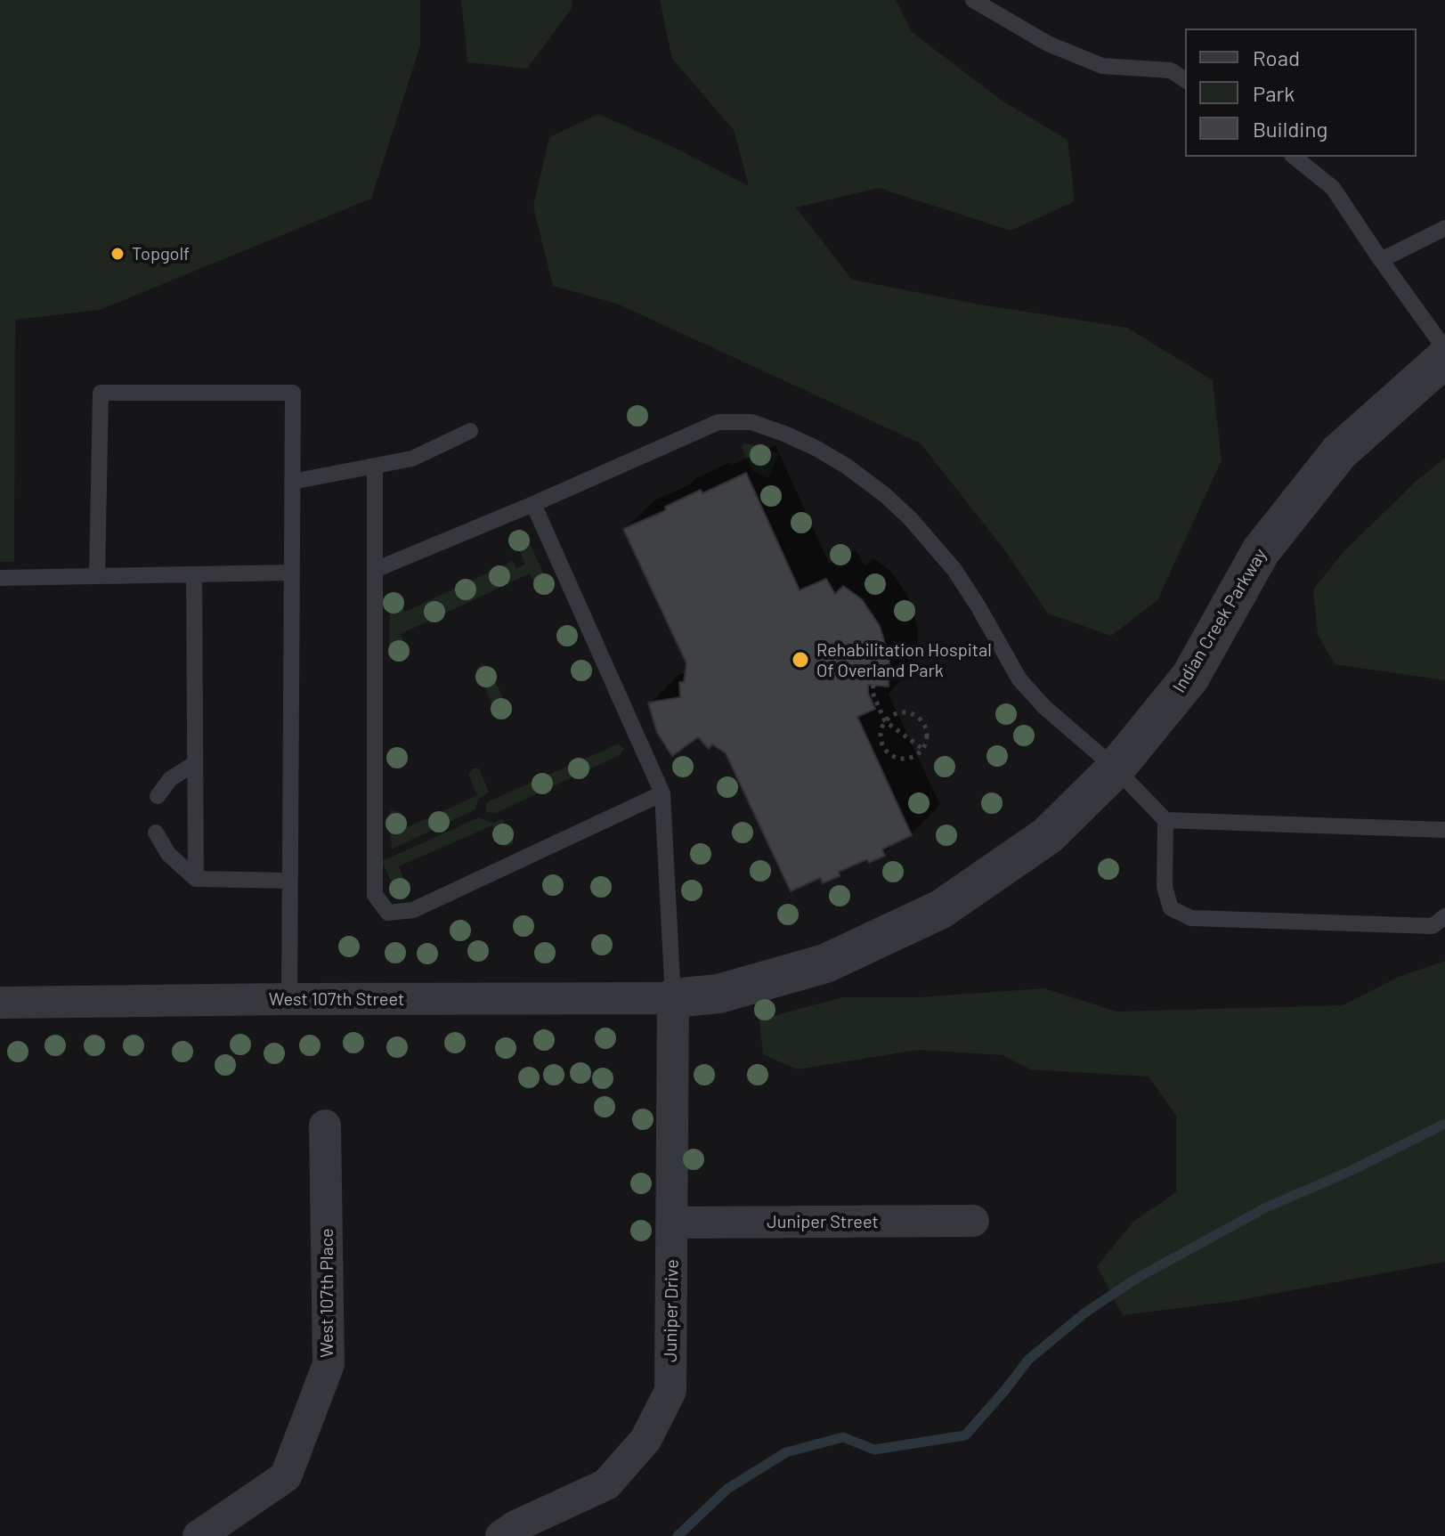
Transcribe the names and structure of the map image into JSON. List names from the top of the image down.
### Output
{
  "streets": {
    "street": [
      "Indian Creek Parkway",
      "West 107th Street",
      "Juniper Street",
      "West 107th Place",
      "Juniper Drive"
    ]
  },
  "crossings": [
    ["Indian Creek Parkway", "West 107th Street"],
    ["Indian Creek Parkway", "Juniper Drive"],
    ["West 107th Street", "Juniper Drive"],
    ["Juniper Street", "Juniper Drive"]
  ],
  "places": ["Topgolf", "Rehabilitation Hospital Of Overland Park"],
  "legend": ["Road", "Park", "Building"]
}
